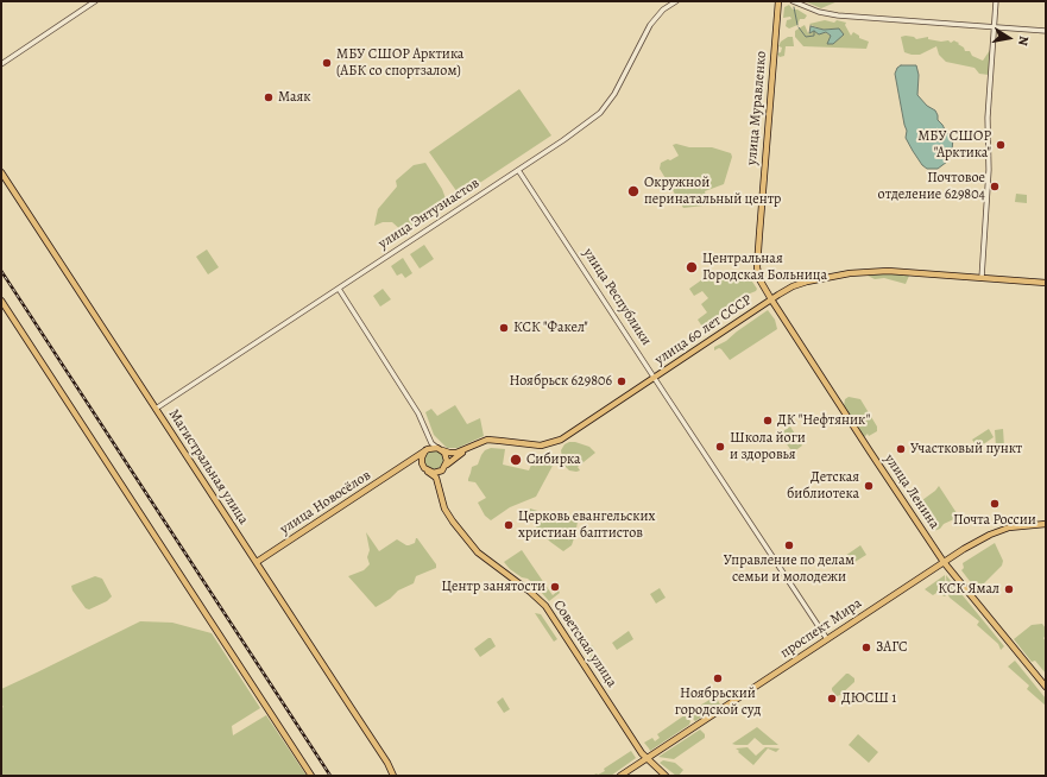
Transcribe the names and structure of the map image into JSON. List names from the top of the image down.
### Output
{
  "streets": {
    "main road": [
      "улица Муравленко",
      "улица 60 лет СССР",
      "Магистральная улица",
      "улица Ленина",
      "улица Новосёлов",
      "проспект Мира",
      "Советская улица"
    ],
    "street": ["улица Энтузиастов", "улица Республики"]
  },
  "crossings": [
    ["улица Муравленко", "улица 60 лет СССР"],
    ["улица Муравленко", "улица Ленина"],
    ["улица Энтузиастов", "улица Республики"],
    ["улица Энтузиастов", "Магистральная улица"],
    ["улица Республики", "улица 60 лет СССР"],
    ["улица Республики", "проспект Мира"],
    ["улица 60 лет СССР", "улица Ленина"],
    ["улица 60 лет СССР", "улица Новосёлов"],
    ["Магистральная улица", "улица Новосёлов"],
    ["улица Ленина", "проспект Мира"],
    ["проспект Мира", "Советская улица"]
  ],
  "places": [
    "МБУ СШОР Арктика (АБК со спортзалом)",
    "Маяк",
    "МБУ СШОР \"Арктика\"",
    "Почтовое отделение 629804",
    "Окружной перинатальный центр",
    "Центральная Городская Больница",
    "КСК \"Факел\"",
    "Ноябрьск 629806",
    "ДК \"Нефтяник\"",
    "Школа йоги и здоровья",
    "Участковый пункт",
    "Сибирка",
    "Детская библиотека",
    "Почта России",
    "Церковь евангельских христиан баптистов",
    "Управление по делам семьи и молодежи",
    "Центр занятости",
    "КСК Ямал",
    "ЗАГС",
    "Ноябрьский городской суд",
    "ДЮСШ 1"
  ],
  "north": "right"
}
